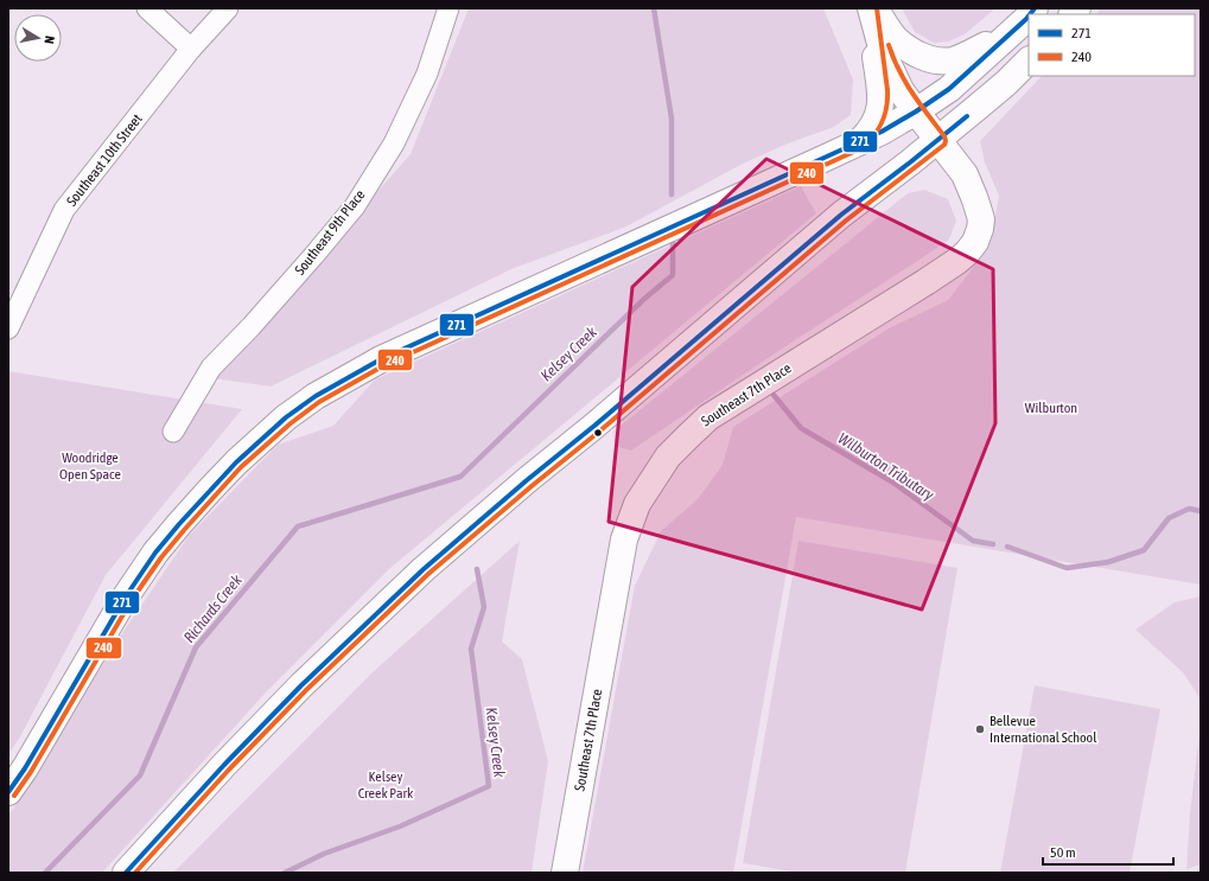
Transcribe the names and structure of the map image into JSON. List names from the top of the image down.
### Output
{
  "streets": {
    "main road": ["Southeast 7th Place"],
    "street": ["Southeast 10th Street", "Southeast 9th Place"]
  },
  "water": ["Kelsey Creek", "Wilburton Tributary", "Richards Creek"],
  "parks": ["Wilburton", "Woodridge Open Space", "Kelsey Creek Park"],
  "places": ["Bellevue International School"],
  "lines": ["transit line 271", "transit line 240"],
  "legend": ["271", "240"],
  "scale_bar": "50 m",
  "north": "right"
}
